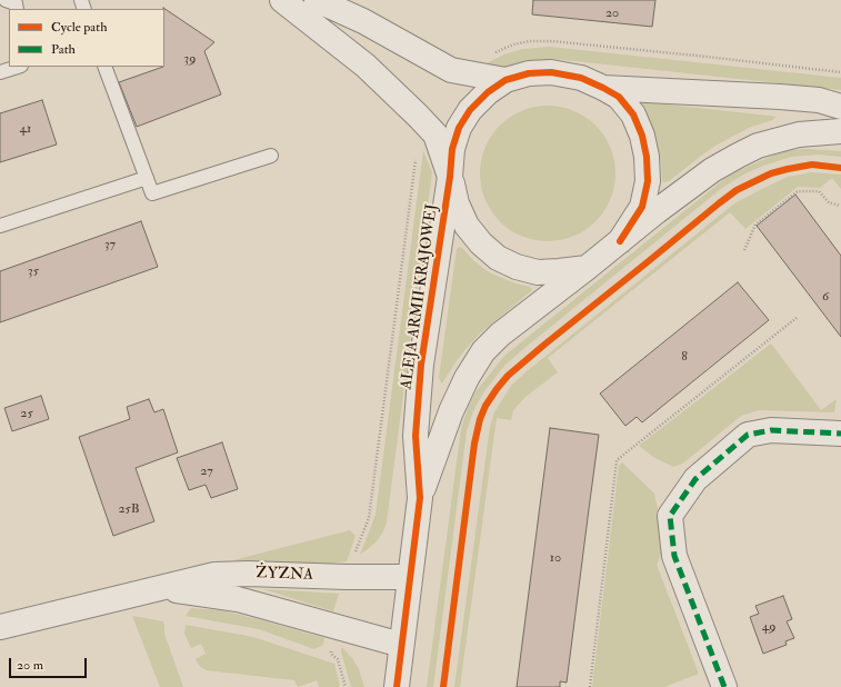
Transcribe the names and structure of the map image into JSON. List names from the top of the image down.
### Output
{
  "streets": {
    "street": ["ALEJA ARMII KRAJOWEJ", "ŻYZNA"]
  },
  "crossings": [
    ["ALEJA ARMII KRAJOWEJ", "ŻYZNA"]
  ],
  "house_numbers": [
    "20",
    "39",
    "41",
    "37",
    "35",
    "6",
    "8",
    "25",
    "27",
    "25B",
    "10",
    "49"
  ],
  "legend": ["Cycle path", "Path"],
  "scale_bar": "20 m"
}
